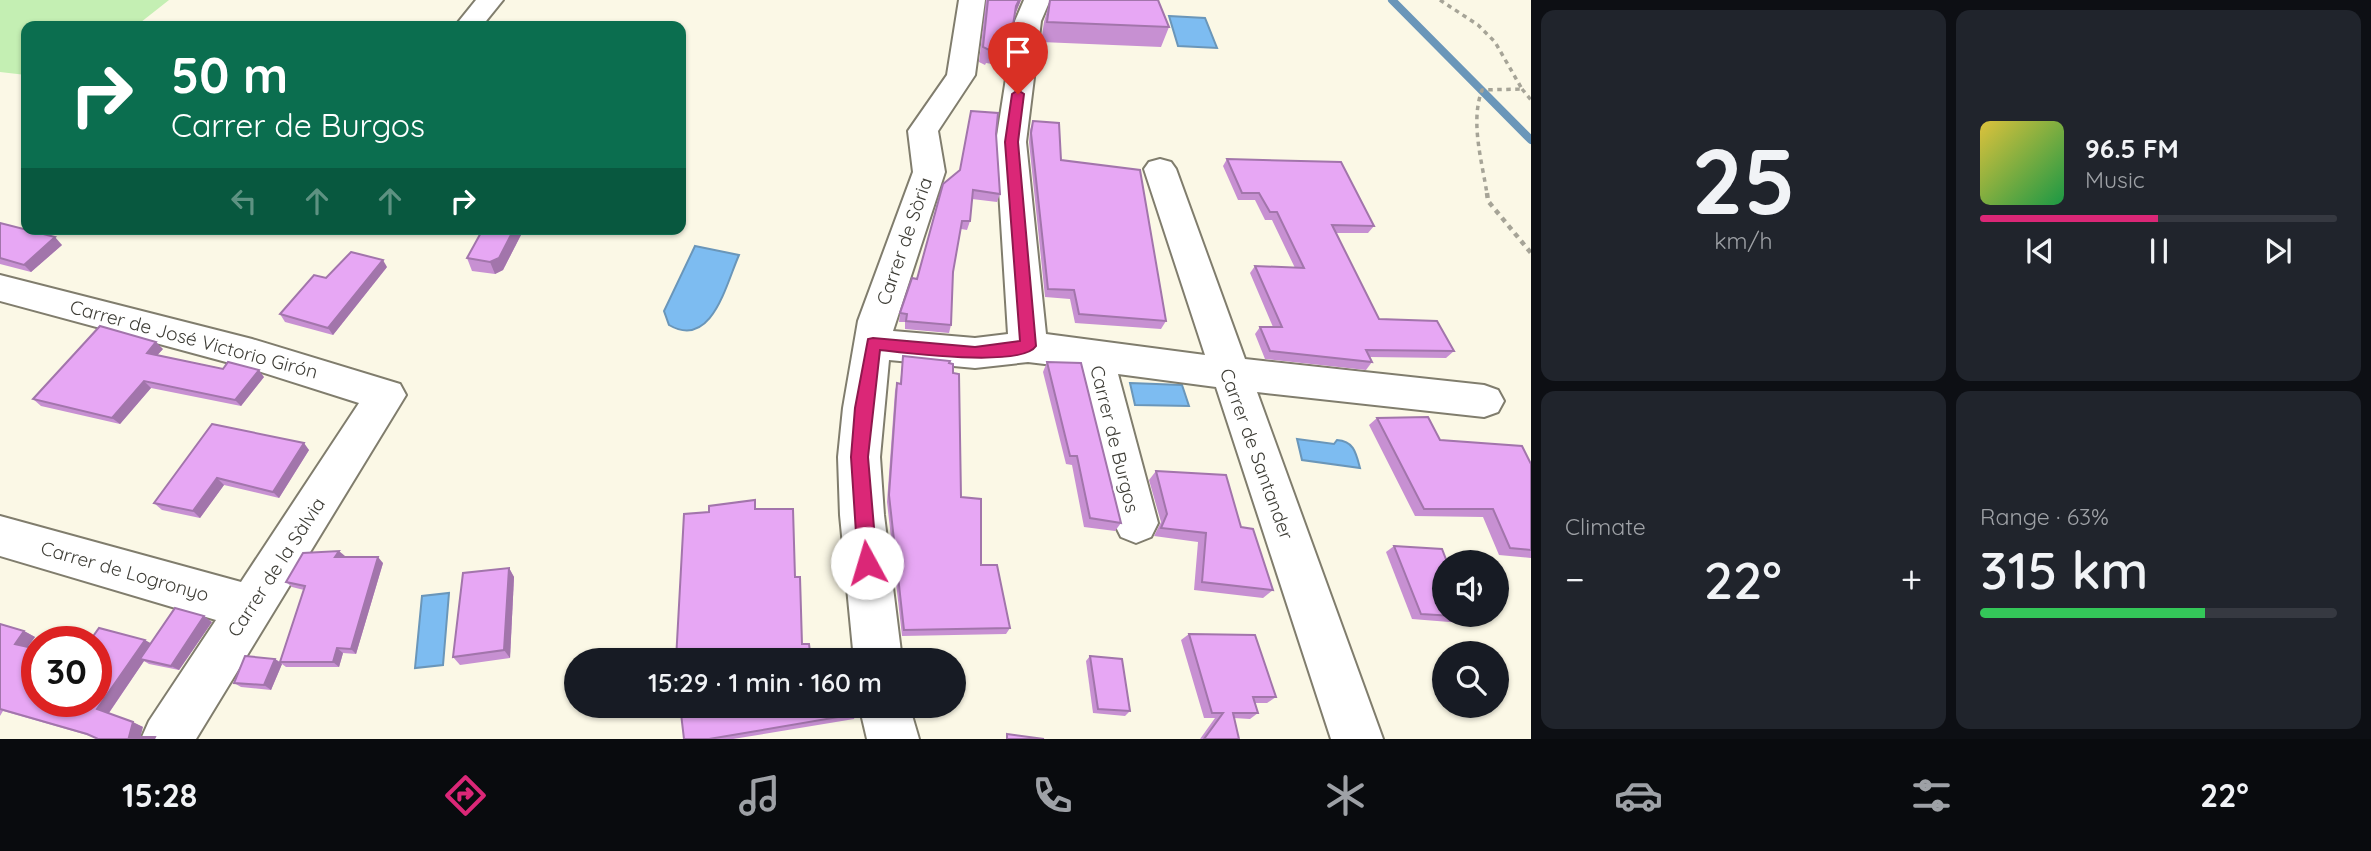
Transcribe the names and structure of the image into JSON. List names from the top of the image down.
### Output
{
  "streets": {
    "street": [
      "Carrer de Sòria",
      "Carrer de José Victorio Girón",
      "Carrer de Burgos",
      "Carrer de Santander",
      "Carrer de la Sàlvia",
      "Carrer de Logronyo"
    ]
  },
  "crossings": [
    ["Carrer de Sòria", "Carrer de Burgos"],
    ["Carrer de José Victorio Girón", "Carrer de la Sàlvia"],
    ["Carrer de Burgos", "Carrer de Santander"],
    ["Carrer de la Sàlvia", "Carrer de Logronyo"]
  ],
  "page": {
    "tile": [
      ["25", "km/h"],
      "Climate",
      ["Range · 63%", "315 km"]
    ],
    "turn": ["50 m", "Carrer de Burgos"],
    "song": ["96.5 FM", "Music"],
    "heat": ["−", "22°", "+"],
    "limit": "30",
    "trip": "15:29 · 1 min · 160 m",
    "tabs": ["15:28", "22°"]
  }
}
